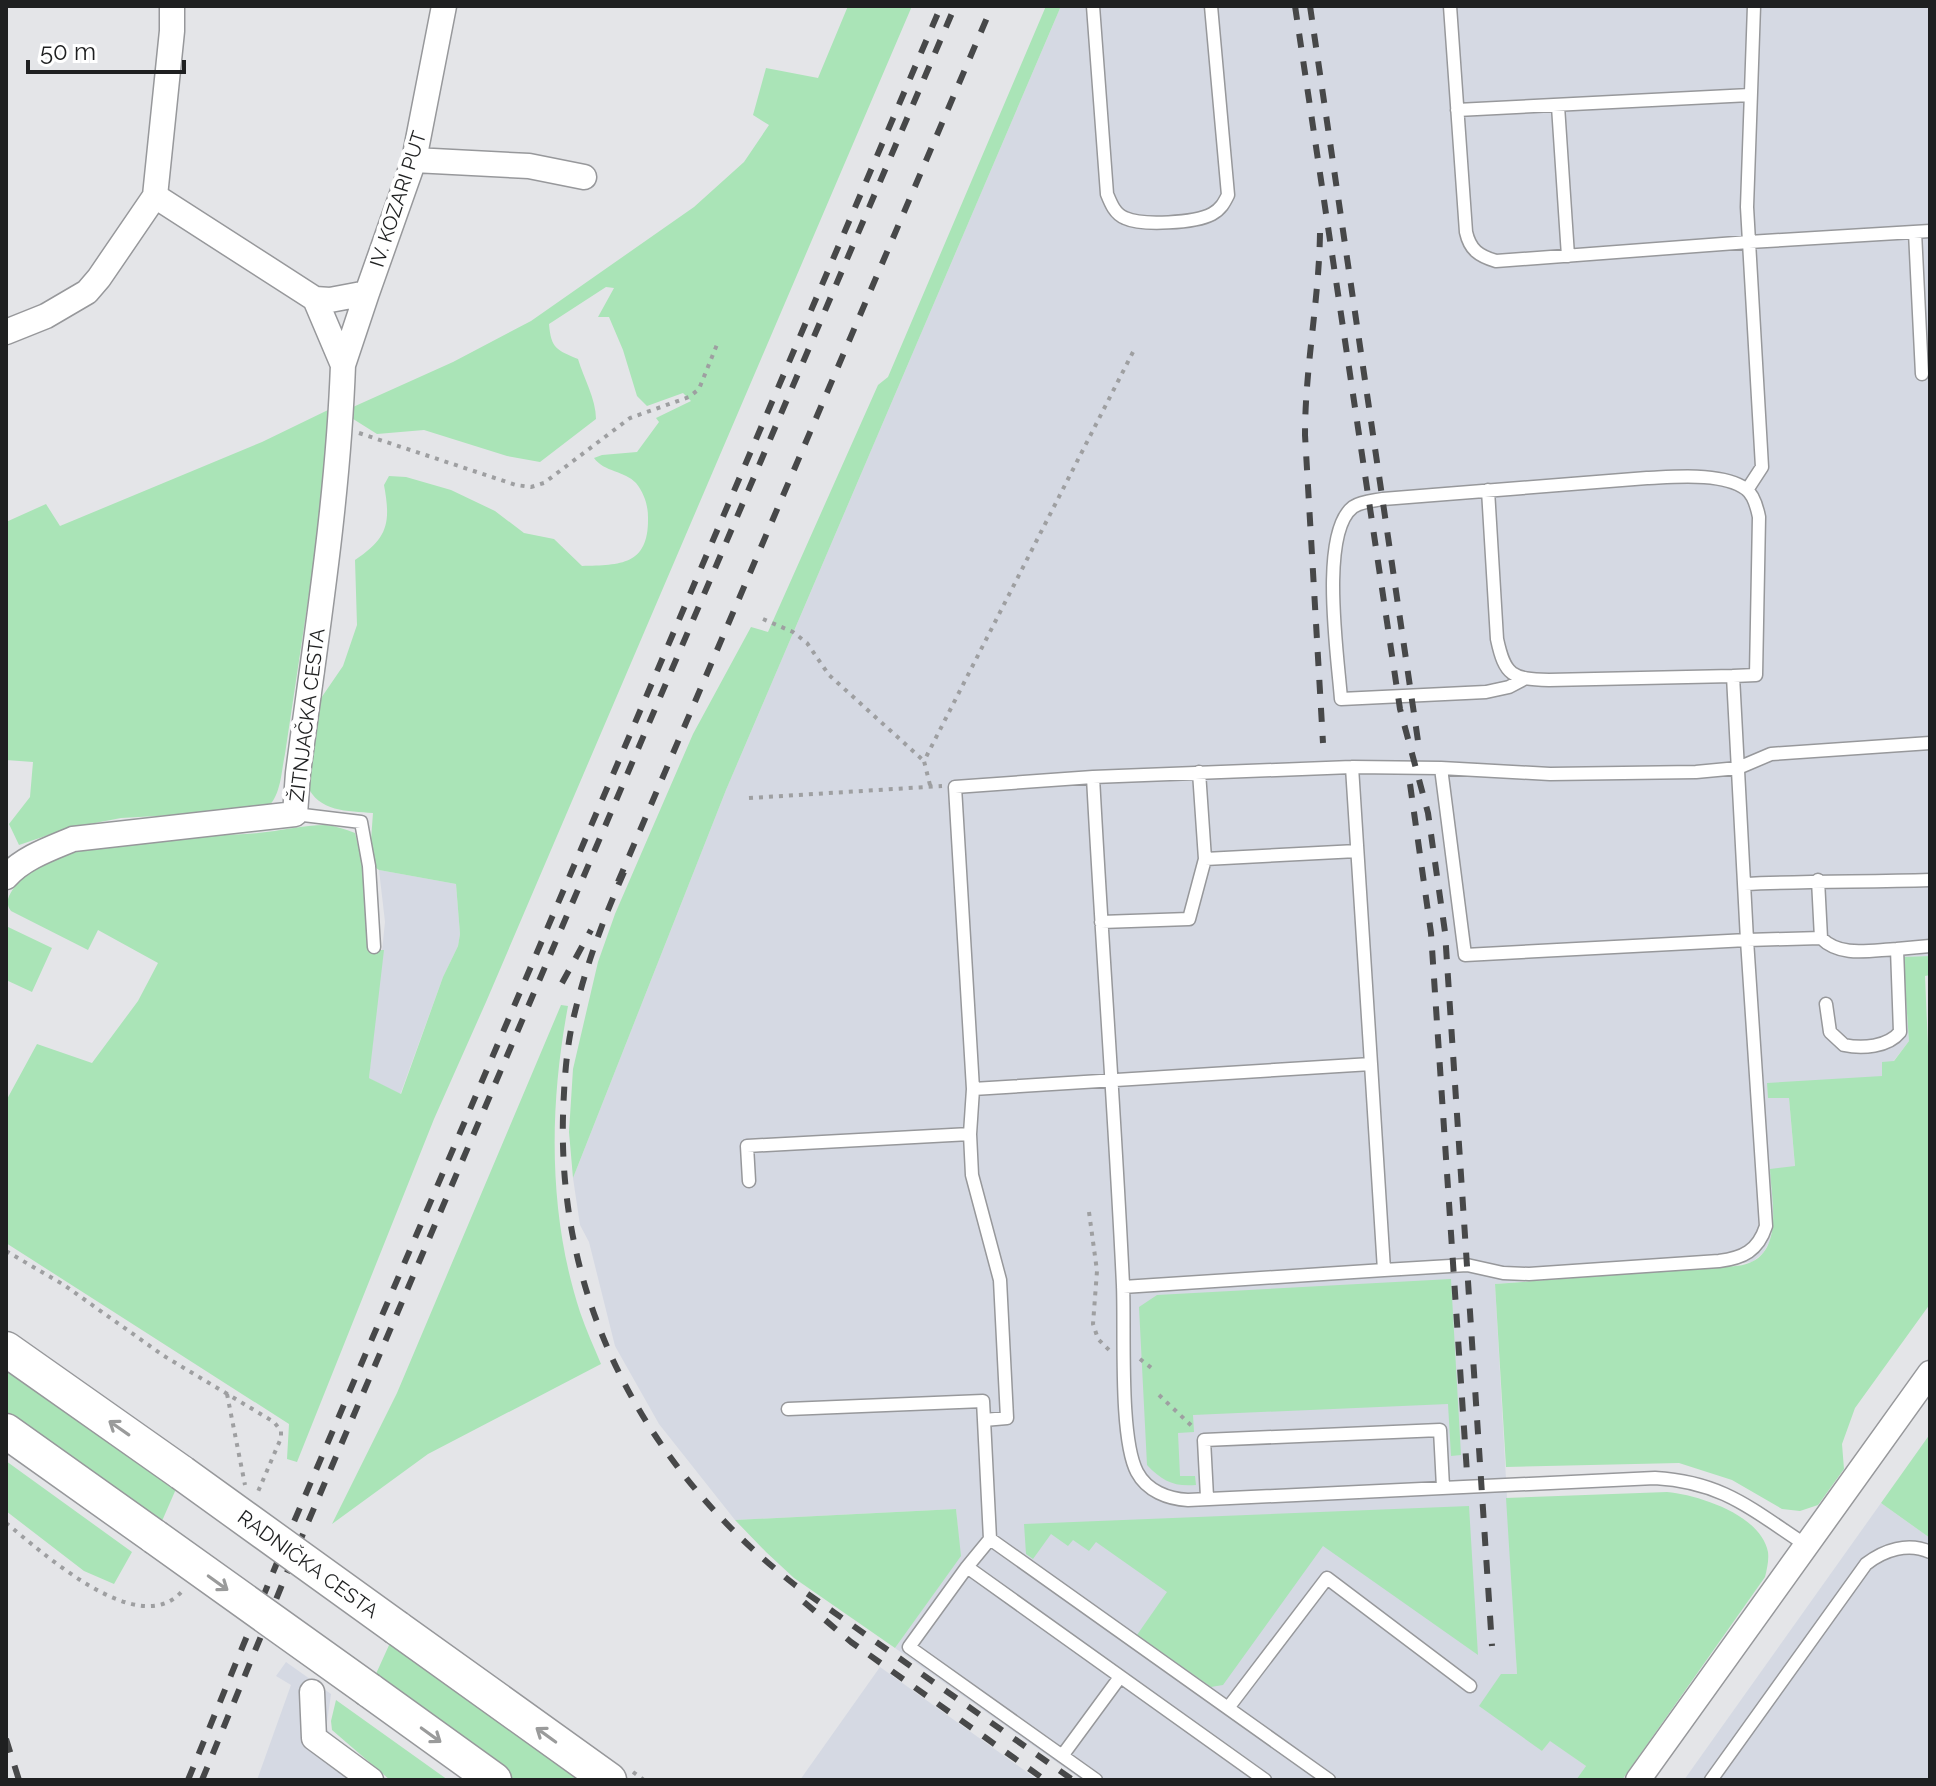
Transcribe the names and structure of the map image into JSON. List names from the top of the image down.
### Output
{
  "streets": {
    "main road": ["RADNIČKA CESTA"],
    "street": ["IV. KOZARI PUT", "ŽITNJAČKA CESTA"]
  },
  "scale_bar": "50 m"
}
